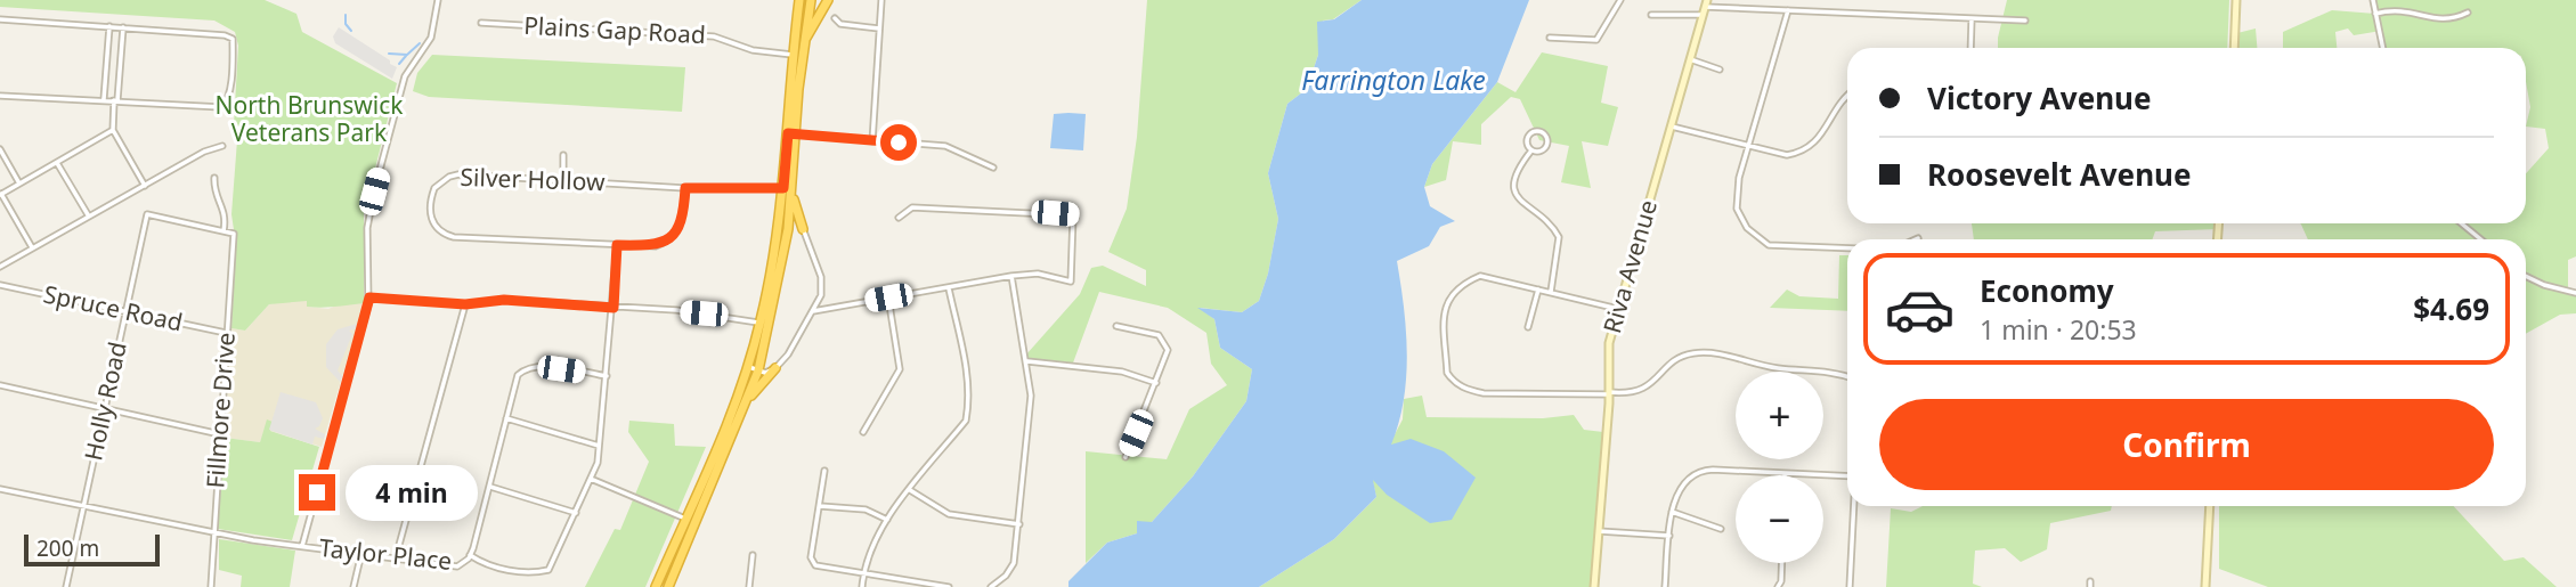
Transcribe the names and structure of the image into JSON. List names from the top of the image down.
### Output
{
  "streets": {
    "street": [
      "Plains Gap Road",
      "Silver Hollow",
      "Riva Avenue",
      "Spruce Road",
      "Holly Road",
      "Fillmore Drive",
      "Taylor Place"
    ]
  },
  "crossings": [
    ["Spruce Road", "Holly Road"],
    ["Spruce Road", "Fillmore Drive"],
    ["Holly Road", "Fillmore Drive"],
    ["Holly Road", "Taylor Place"],
    ["Fillmore Drive", "Taylor Place"]
  ],
  "water": ["Farrington Lake"],
  "parks": ["North Brunswick Veterans Park"],
  "scale_bar": "200 m",
  "page": {
    "banner": ["Victory Avenue", "Roosevelt Avenue"],
    "list": [
      {
        "name": "Economy",
        "note": "1 min · 20:53",
        "value": "$4.69"
      }
    ],
    "map_buttons": ["+", "−"],
    "buttons": "Confirm",
    "bubble": "4 min",
    "scale": "200 m"
  }
}
